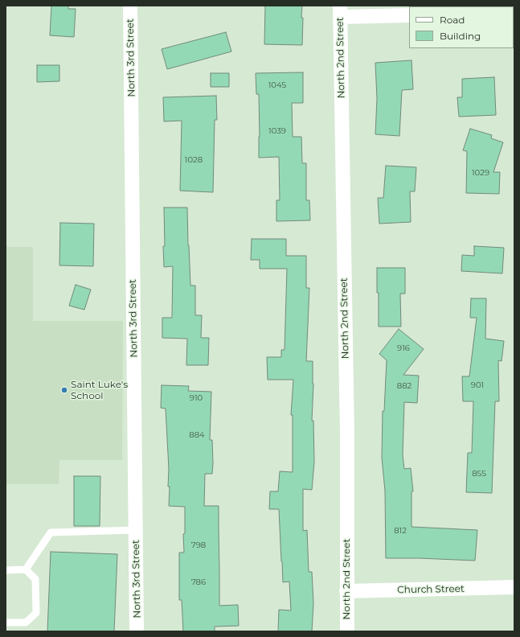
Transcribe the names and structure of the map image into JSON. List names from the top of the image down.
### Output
{
  "streets": {
    "street": ["North 3rd Street", "North 2nd Street", "Church Street"]
  },
  "crossings": [
    ["North 2nd Street", "Church Street"]
  ],
  "places": ["Saint Luke's School"],
  "house_numbers": [
    "1045",
    "1039",
    "1028",
    "1029",
    "916",
    "901",
    "882",
    "910",
    "884",
    "855",
    "812",
    "798",
    "786"
  ],
  "legend": ["Road", "Building"]
}
